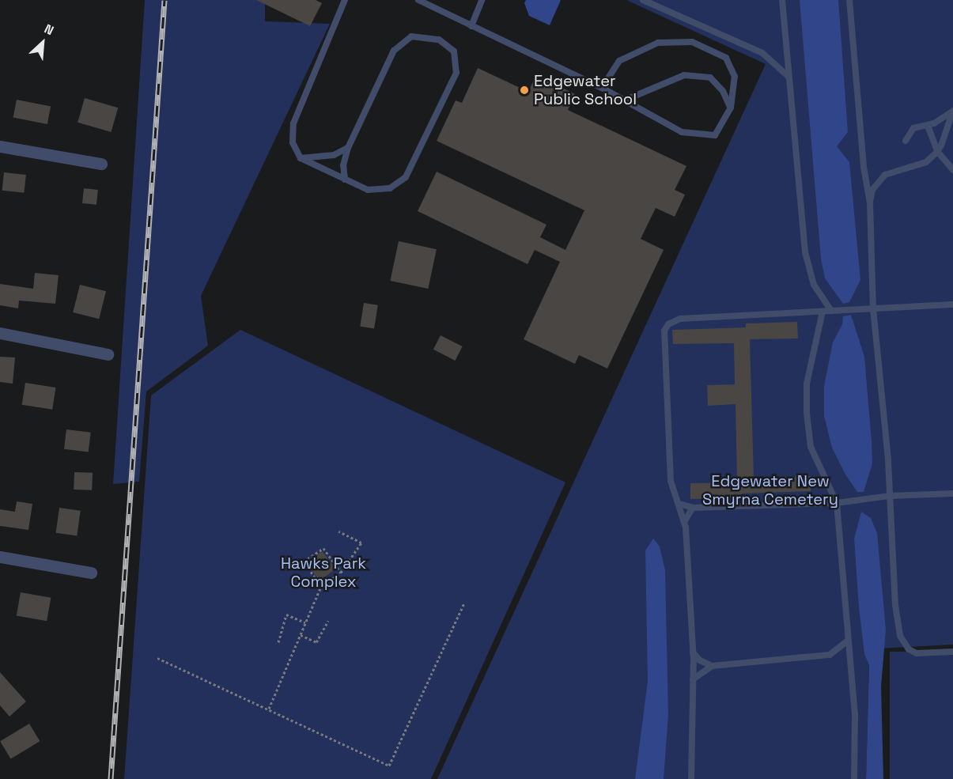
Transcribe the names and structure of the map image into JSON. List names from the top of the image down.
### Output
{
  "parks": ["Edgewater New Smyrna Cemetery", "Hawks Park Complex"],
  "places": ["Edgewater Public School"],
  "north": "top right"
}
